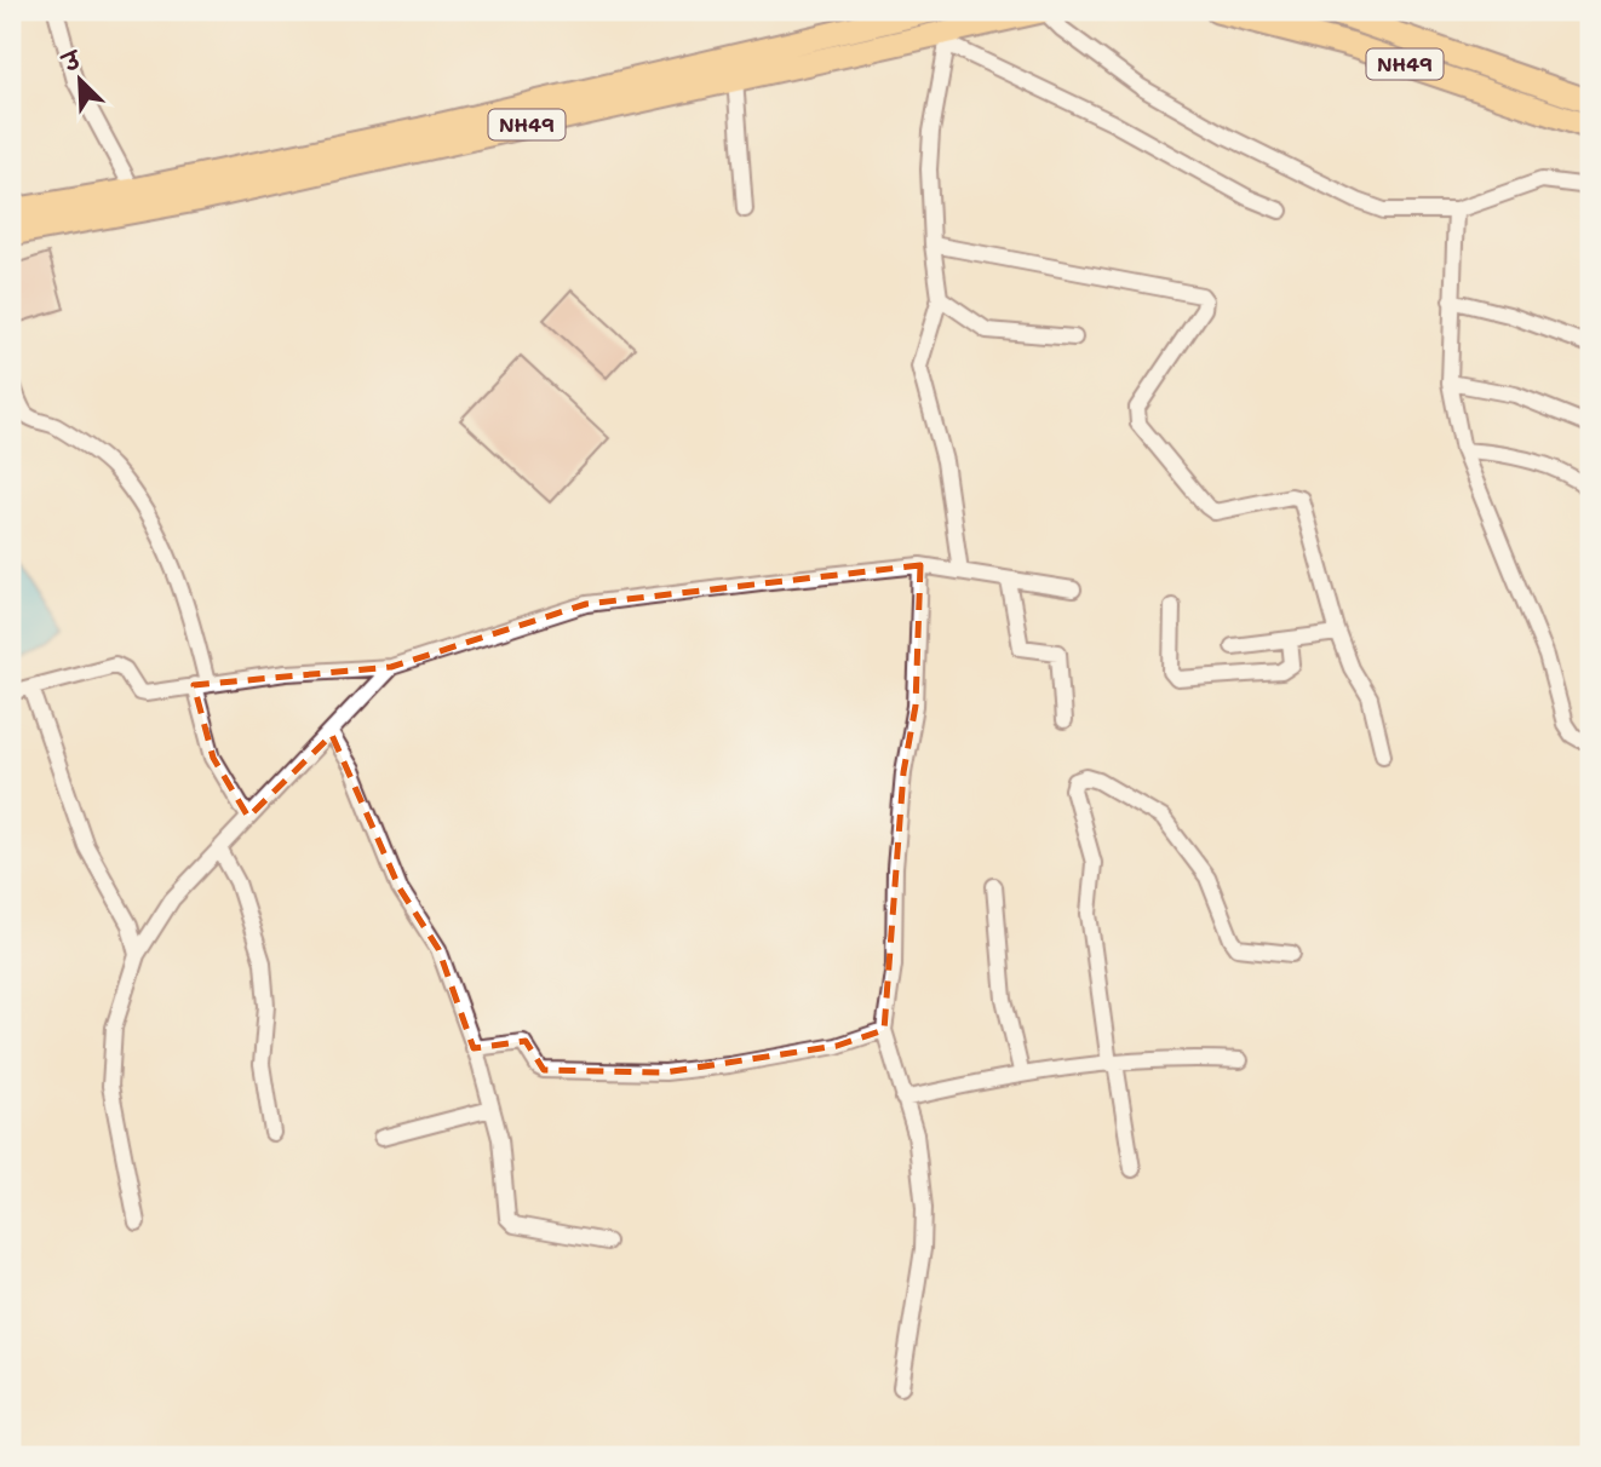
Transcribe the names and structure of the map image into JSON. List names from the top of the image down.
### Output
{
  "streets": {
    "highway": ["NH49"]
  },
  "north": "top left"
}
